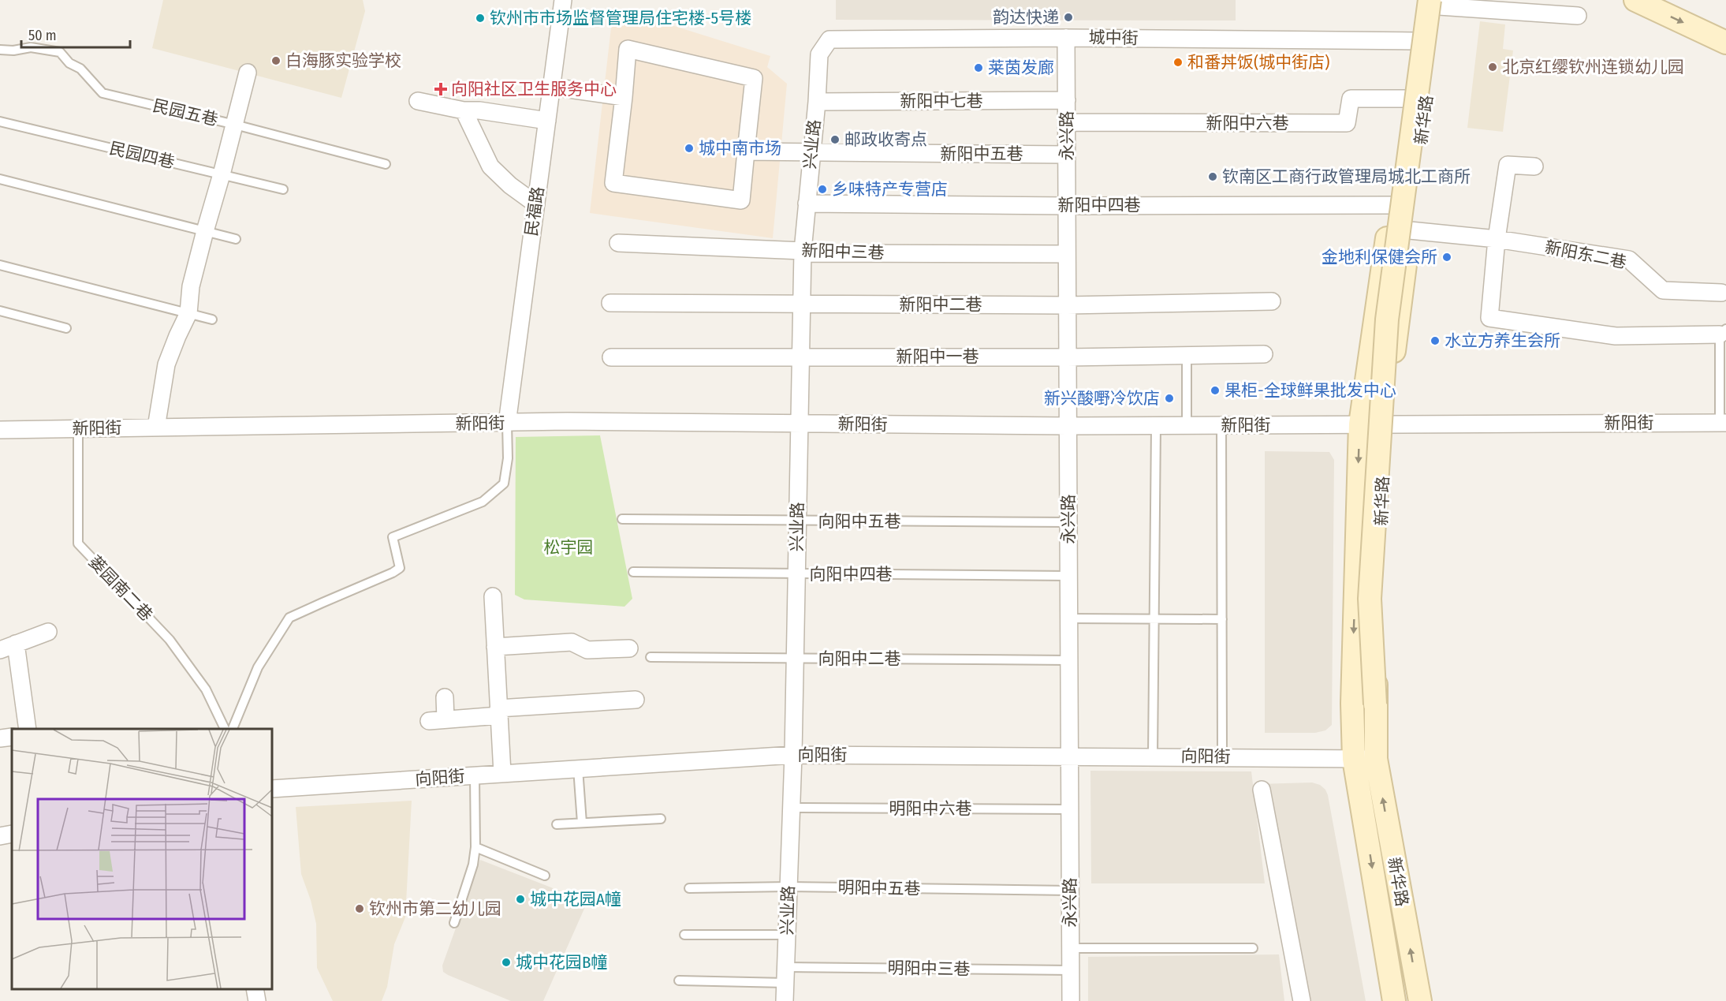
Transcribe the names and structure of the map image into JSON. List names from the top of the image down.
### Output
{
  "streets": {
    "street": [
      "城中街",
      "新阳中七巷",
      "新华路",
      "新阳中六巷",
      "永兴路",
      "兴业路",
      "新阳中五巷",
      "新阳中四巷",
      "民福路",
      "新阳中三巷",
      "新阳东二巷",
      "新阳中二巷",
      "新阳中一巷",
      "新阳街",
      "向阳街"
    ],
    "lane": [
      "民园五巷",
      "民园四巷",
      "向阳中五巷",
      "向阳中四巷",
      "蒌园南二巷",
      "向阳中二巷",
      "明阳中六巷",
      "明阳中五巷",
      "明阳中三巷"
    ]
  },
  "crossings": [
    ["城中街", "新华路"],
    ["城中街", "永兴路"],
    ["城中街", "兴业路"],
    ["新阳中七巷", "永兴路"],
    ["新阳中七巷", "兴业路"],
    ["新华路", "新阳中六巷"],
    ["新华路", "新阳中四巷"],
    ["新华路", "新阳东二巷"],
    ["新华路", "新阳街"],
    ["新华路", "向阳街"],
    ["新阳中六巷", "永兴路"],
    ["永兴路", "新阳中五巷"],
    ["永兴路", "新阳中四巷"],
    ["永兴路", "新阳中三巷"],
    ["永兴路", "新阳中二巷"],
    ["永兴路", "新阳中一巷"],
    ["永兴路", "新阳街"],
    ["永兴路", "向阳中五巷"],
    ["永兴路", "向阳中四巷"],
    ["永兴路", "向阳中二巷"],
    ["永兴路", "向阳街"],
    ["永兴路", "明阳中六巷"],
    ["永兴路", "明阳中五巷"],
    ["永兴路", "明阳中三巷"],
    ["兴业路", "新阳中五巷"],
    ["兴业路", "新阳中四巷"],
    ["兴业路", "新阳中三巷"],
    ["兴业路", "新阳中二巷"],
    ["兴业路", "新阳中一巷"],
    ["兴业路", "新阳街"],
    ["兴业路", "向阳中五巷"],
    ["兴业路", "向阳中四巷"],
    ["兴业路", "向阳中二巷"],
    ["兴业路", "向阳街"],
    ["兴业路", "明阳中六巷"],
    ["兴业路", "明阳中五巷"],
    ["兴业路", "明阳中三巷"],
    ["民福路", "新阳街"],
    ["新阳街", "蒌园南二巷"]
  ],
  "parks": ["松宇园"],
  "places": {
    "other": [
      "韵达快递",
      "钦州市市场监督管理局住宅楼-5号楼",
      "白海豚实验学校",
      "和番丼饭(城中街店)",
      "北京红缨钦州连锁幼儿园",
      "莱茵发廊",
      "邮政收寄点",
      "城中南市场",
      "钦南区工商行政管理局城北工商所",
      "乡味特产专营店",
      "金地利保健会所",
      "水立方养生会所",
      "果柜-全球鲜果批发中心",
      "新兴酸嘢冷饮店",
      "城中花园A幢",
      "钦州市第二幼儿园",
      "城中花园B幢"
    ],
    "health": ["向阳社区卫生服务中心"]
  },
  "scale_bar": "50 m"
}
